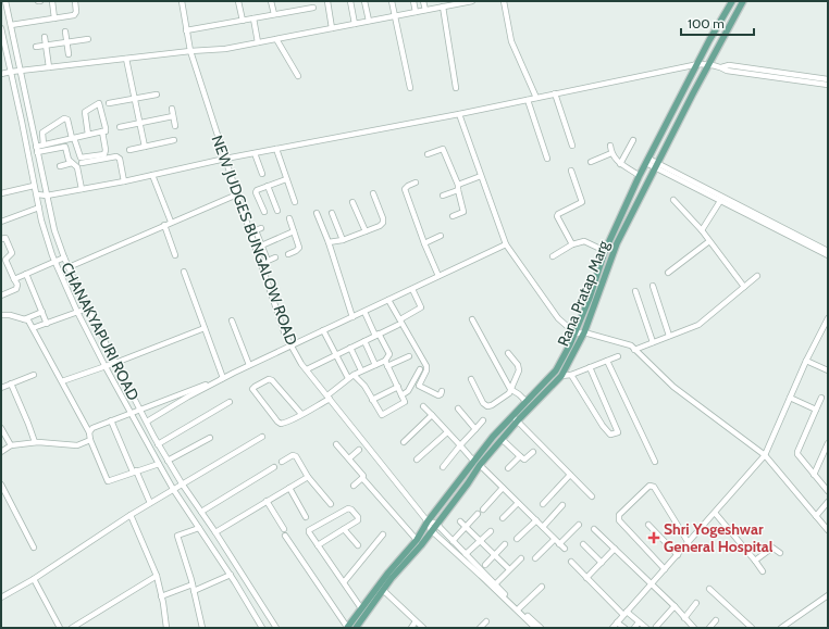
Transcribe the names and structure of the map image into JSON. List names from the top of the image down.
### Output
{
  "streets": {
    "main road": ["Rana Pratap Marg"],
    "street": ["NEW JUDGES BUNGALOW ROAD", "CHANAKYAPURI ROAD"]
  },
  "crossings": [
    ["NEW JUDGES BUNGALOW ROAD", "Rana Pratap Marg"]
  ],
  "places": {
    "health": ["Shri Yogeshwar General Hospital"]
  },
  "scale_bar": "100 m"
}
